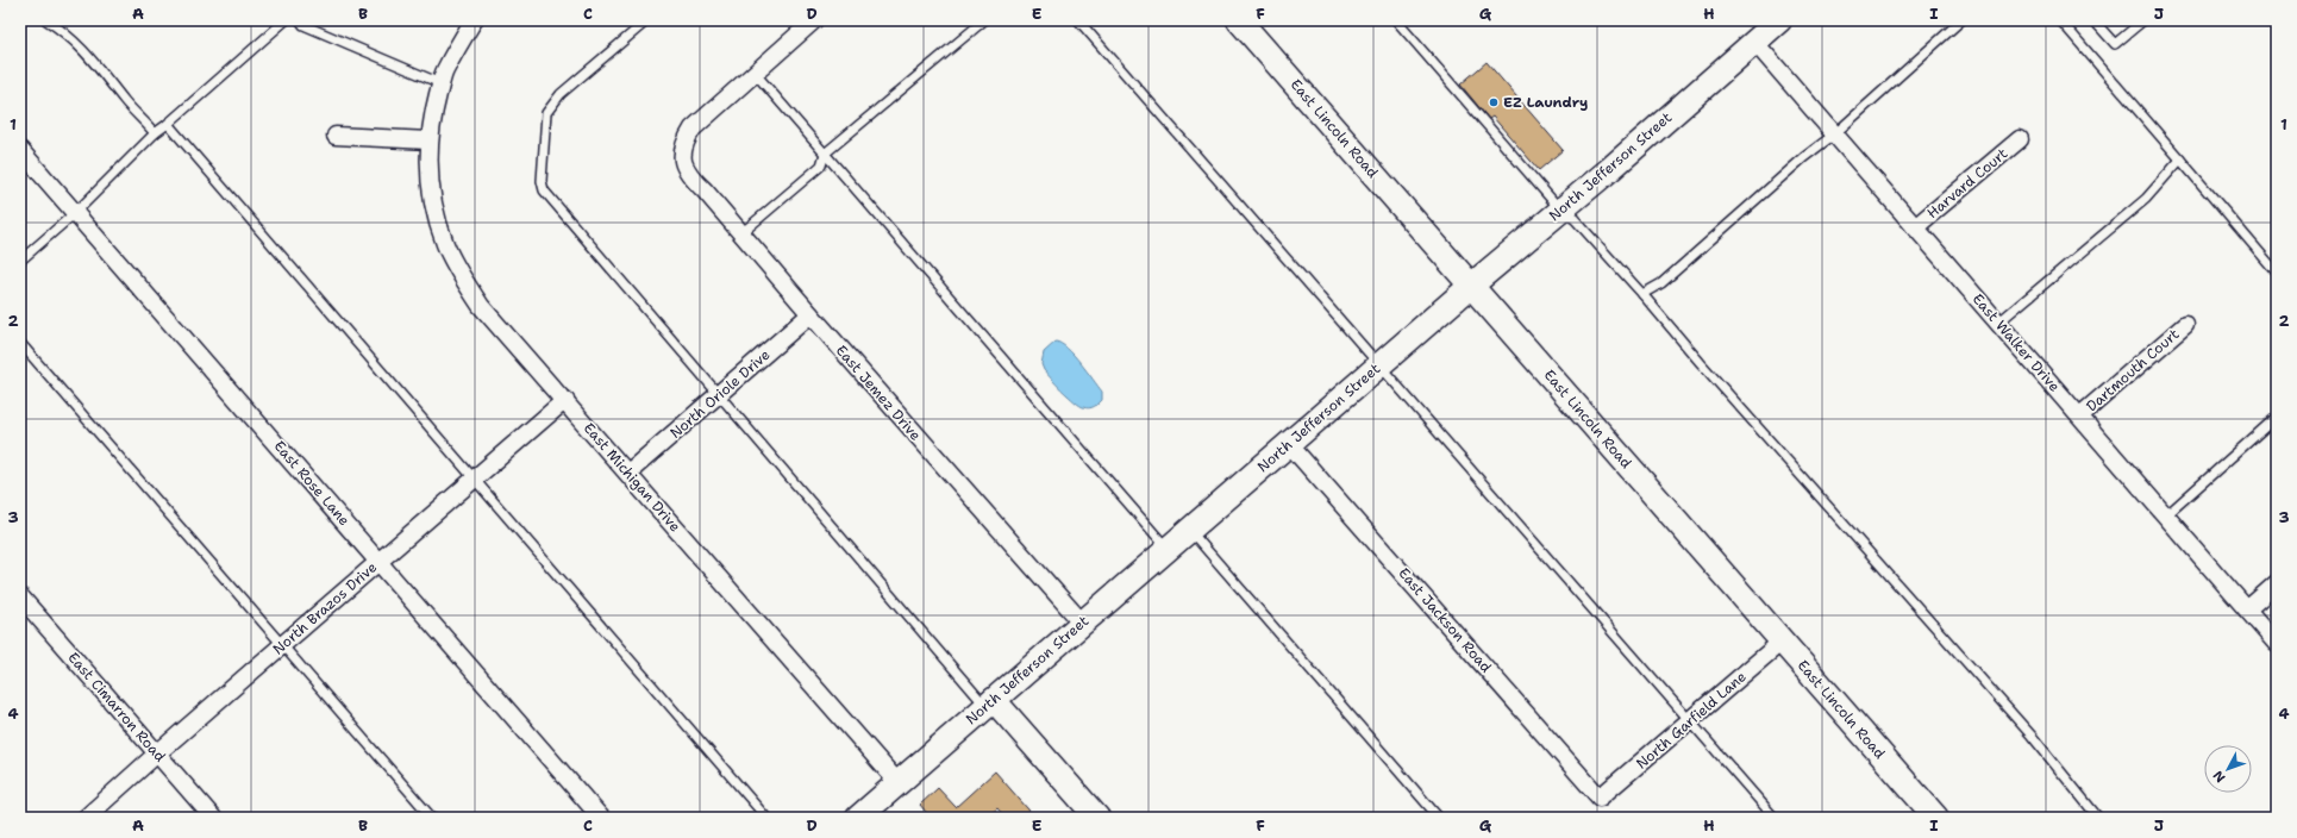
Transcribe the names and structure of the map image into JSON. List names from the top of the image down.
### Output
{
  "streets": {
    "street": [
      "East Lincoln Road",
      "North Jefferson Street",
      "Harvard Court",
      "East Walker Drive",
      "Dartmouth Court",
      "East Jemez Drive",
      "North Oriole Drive",
      "East Michigan Drive",
      "East Rose Lane",
      "North Brazos Drive",
      "East Jackson Road",
      "East Cimarron Road",
      "North Garfield Lane"
    ]
  },
  "crossings": [
    ["East Lincoln Road", "North Jefferson Street"],
    ["East Lincoln Road", "North Garfield Lane"],
    ["North Jefferson Street", "East Walker Drive"],
    ["North Jefferson Street", "East Jemez Drive"],
    ["North Jefferson Street", "East Michigan Drive"],
    ["North Jefferson Street", "East Jackson Road"],
    ["Harvard Court", "East Walker Drive"],
    ["East Walker Drive", "Dartmouth Court"],
    ["East Jemez Drive", "North Oriole Drive"],
    ["North Oriole Drive", "East Michigan Drive"],
    ["East Michigan Drive", "North Brazos Drive"],
    ["East Rose Lane", "North Brazos Drive"],
    ["North Brazos Drive", "East Cimarron Road"],
    ["East Jackson Road", "North Garfield Lane"]
  ],
  "places": ["EZ Laundry"],
  "north": "bottom left",
  "grid": {
    "columns": [
      "A",
      "B",
      "C",
      "D",
      "E",
      "F",
      "G",
      "H",
      "I",
      "J"
    ],
    "rows": [
      "1",
      "2",
      "3",
      "4"
    ]
  }
}
